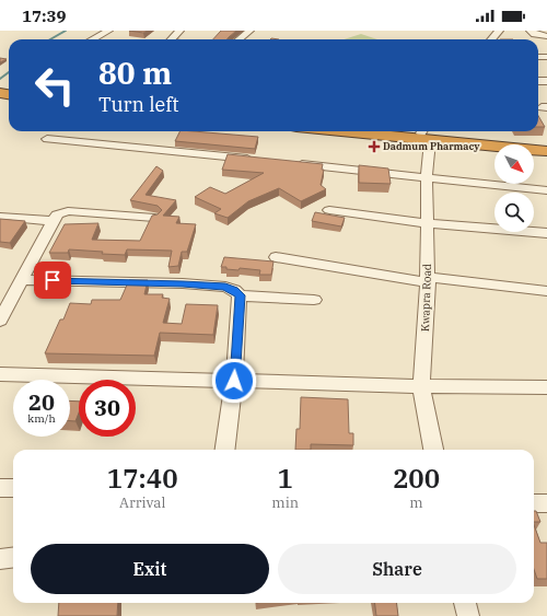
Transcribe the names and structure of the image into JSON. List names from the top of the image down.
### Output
{
  "streets": {
    "street": ["Kwapra Road"]
  },
  "places": {
    "health": ["Dadmum Pharmacy"]
  },
  "north": "bottom right",
  "page": {
    "status": "17:39",
    "turn": ["80 m", "Turn left"],
    "speed": "20 km/h",
    "limit": "30",
    "eta": [
      "17:40",
      "Arrival",
      "1",
      "min",
      "200",
      "m"
    ],
    "buttons": ["Exit", "Share"]
  }
}
